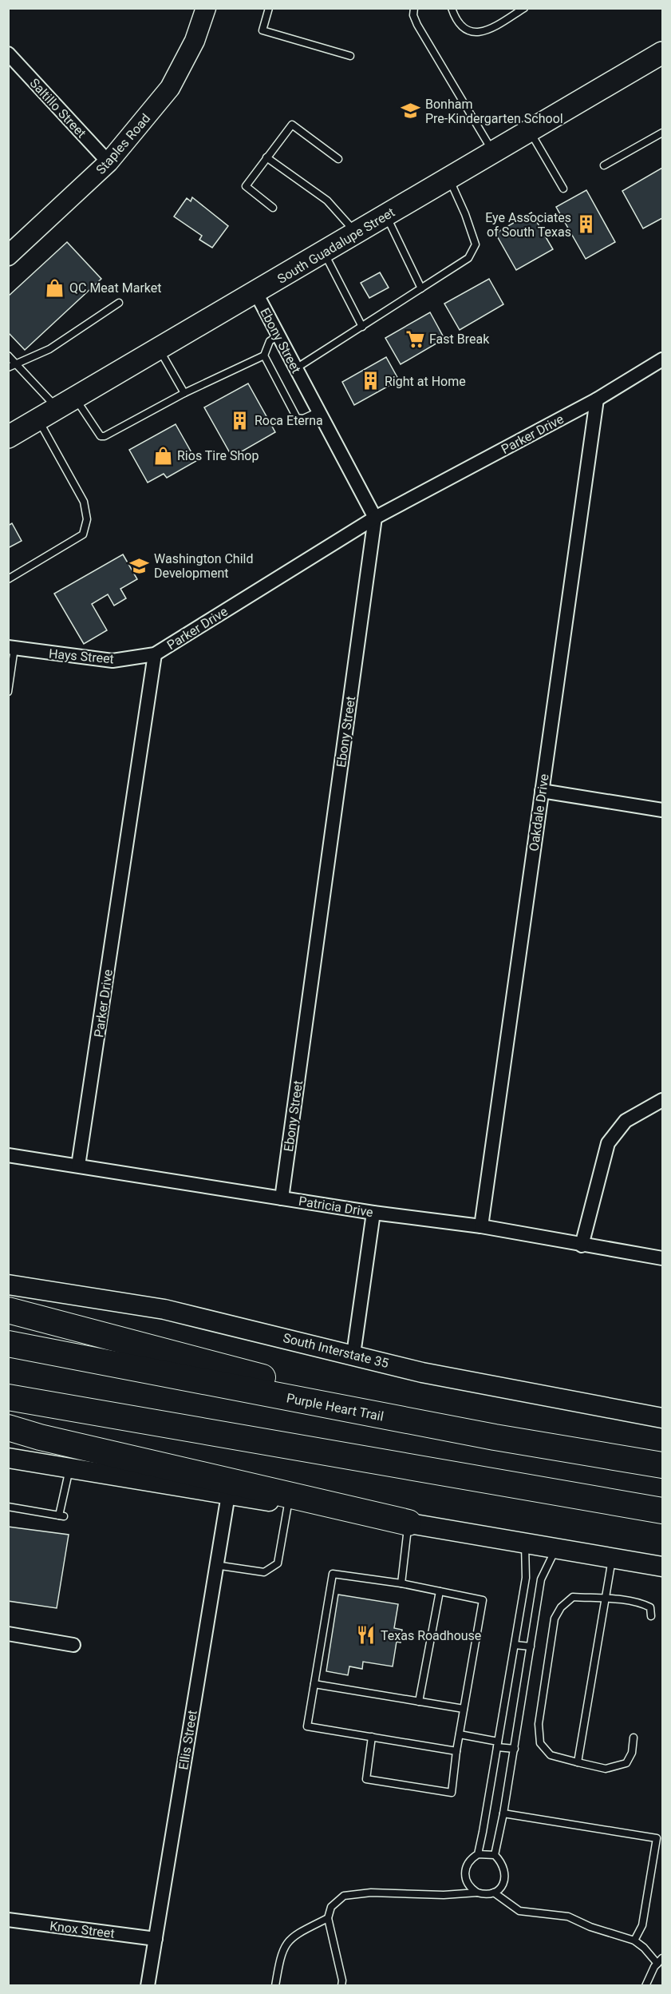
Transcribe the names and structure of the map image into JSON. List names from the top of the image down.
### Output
{
  "streets": {
    "highway": ["Purple Heart Trail"],
    "main road": ["Staples Road", "South Guadalupe Street", "South Interstate 35"],
    "street": [
      "Saltillo Street",
      "Ebony Street",
      "Parker Drive",
      "Hays Street",
      "Oakdale Drive",
      "Patricia Drive",
      "Ellis Street",
      "Knox Street"
    ]
  },
  "crossings": [
    ["Saltillo Street", "Staples Road"],
    ["South Guadalupe Street", "Ebony Street"],
    ["Ebony Street", "Parker Drive"],
    ["Ebony Street", "Patricia Drive"],
    ["Parker Drive", "Hays Street"],
    ["Parker Drive", "Oakdale Drive"],
    ["Parker Drive", "Patricia Drive"],
    ["Oakdale Drive", "Patricia Drive"],
    ["Ellis Street", "Knox Street"]
  ],
  "places": {
    "school or university": ["Bonham Pre-Kindergarten School", "Washington Child Development"],
    "building": ["Eye Associates of South Texas", "Right at Home", "Roca Eterna"],
    "shop": ["QC Meat Market", "Rios Tire Shop"],
    "supermarket": ["Fast Break"],
    "restaurant": ["Texas Roadhouse"]
  }
}
